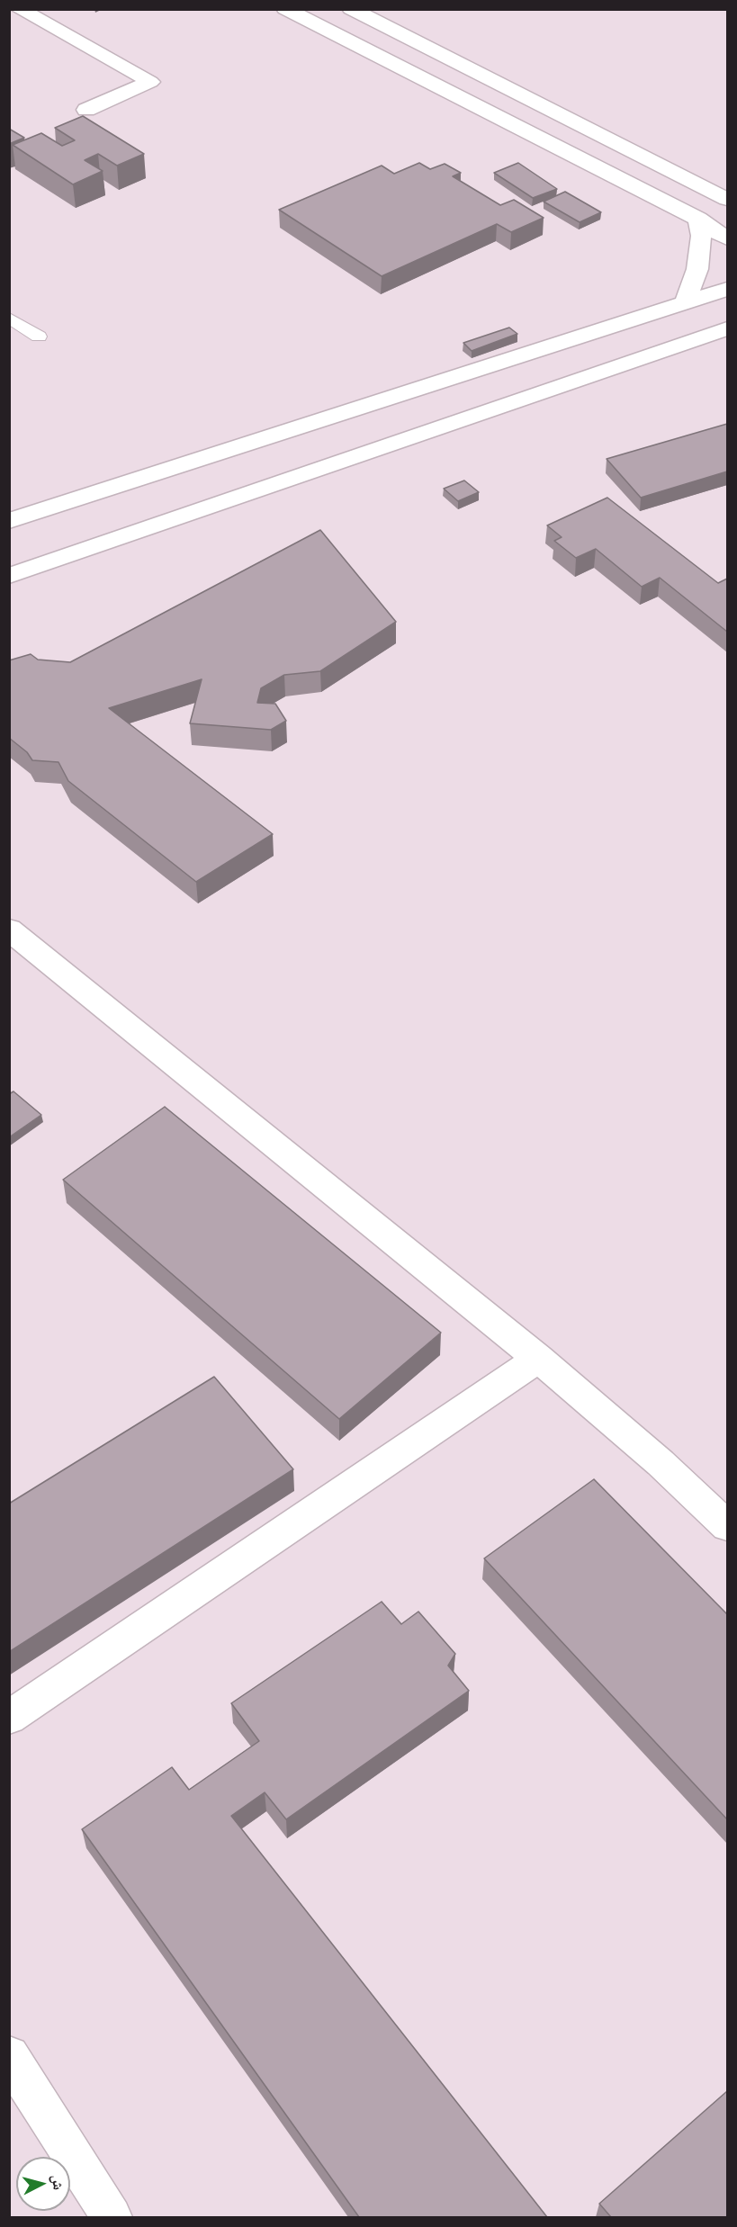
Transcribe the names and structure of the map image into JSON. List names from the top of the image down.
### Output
{
  "north": "right"
}
